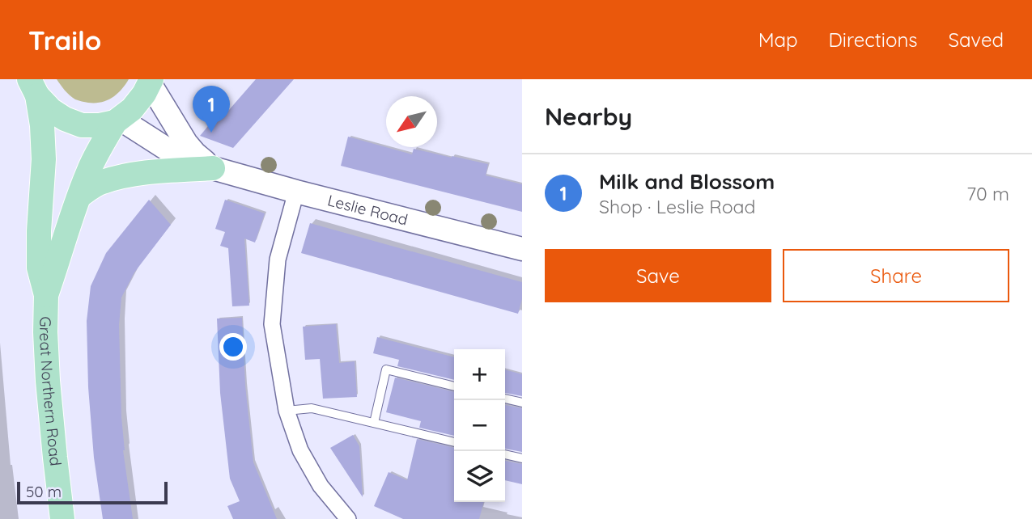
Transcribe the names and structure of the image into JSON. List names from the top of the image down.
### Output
{
  "streets": {
    "main road": ["Great Northern Road"],
    "street": ["Leslie Road"]
  },
  "crossings": [
    ["Leslie Road", "Great Northern Road"]
  ],
  "scale_bar": "50 m",
  "north": "bottom left",
  "page": {
    "header": "Trailo",
    "nav": ["Map", "Directions", "Saved"],
    "heading": "Nearby",
    "pins": "1",
    "list": [
      {
        "mark": "1",
        "name": "Milk and Blossom",
        "note": "Shop · Leslie Road",
        "value": "70 m"
      }
    ],
    "buttons": ["Save", "Share"],
    "map_buttons": ["+", "−"],
    "scale": "50 m"
  }
}
